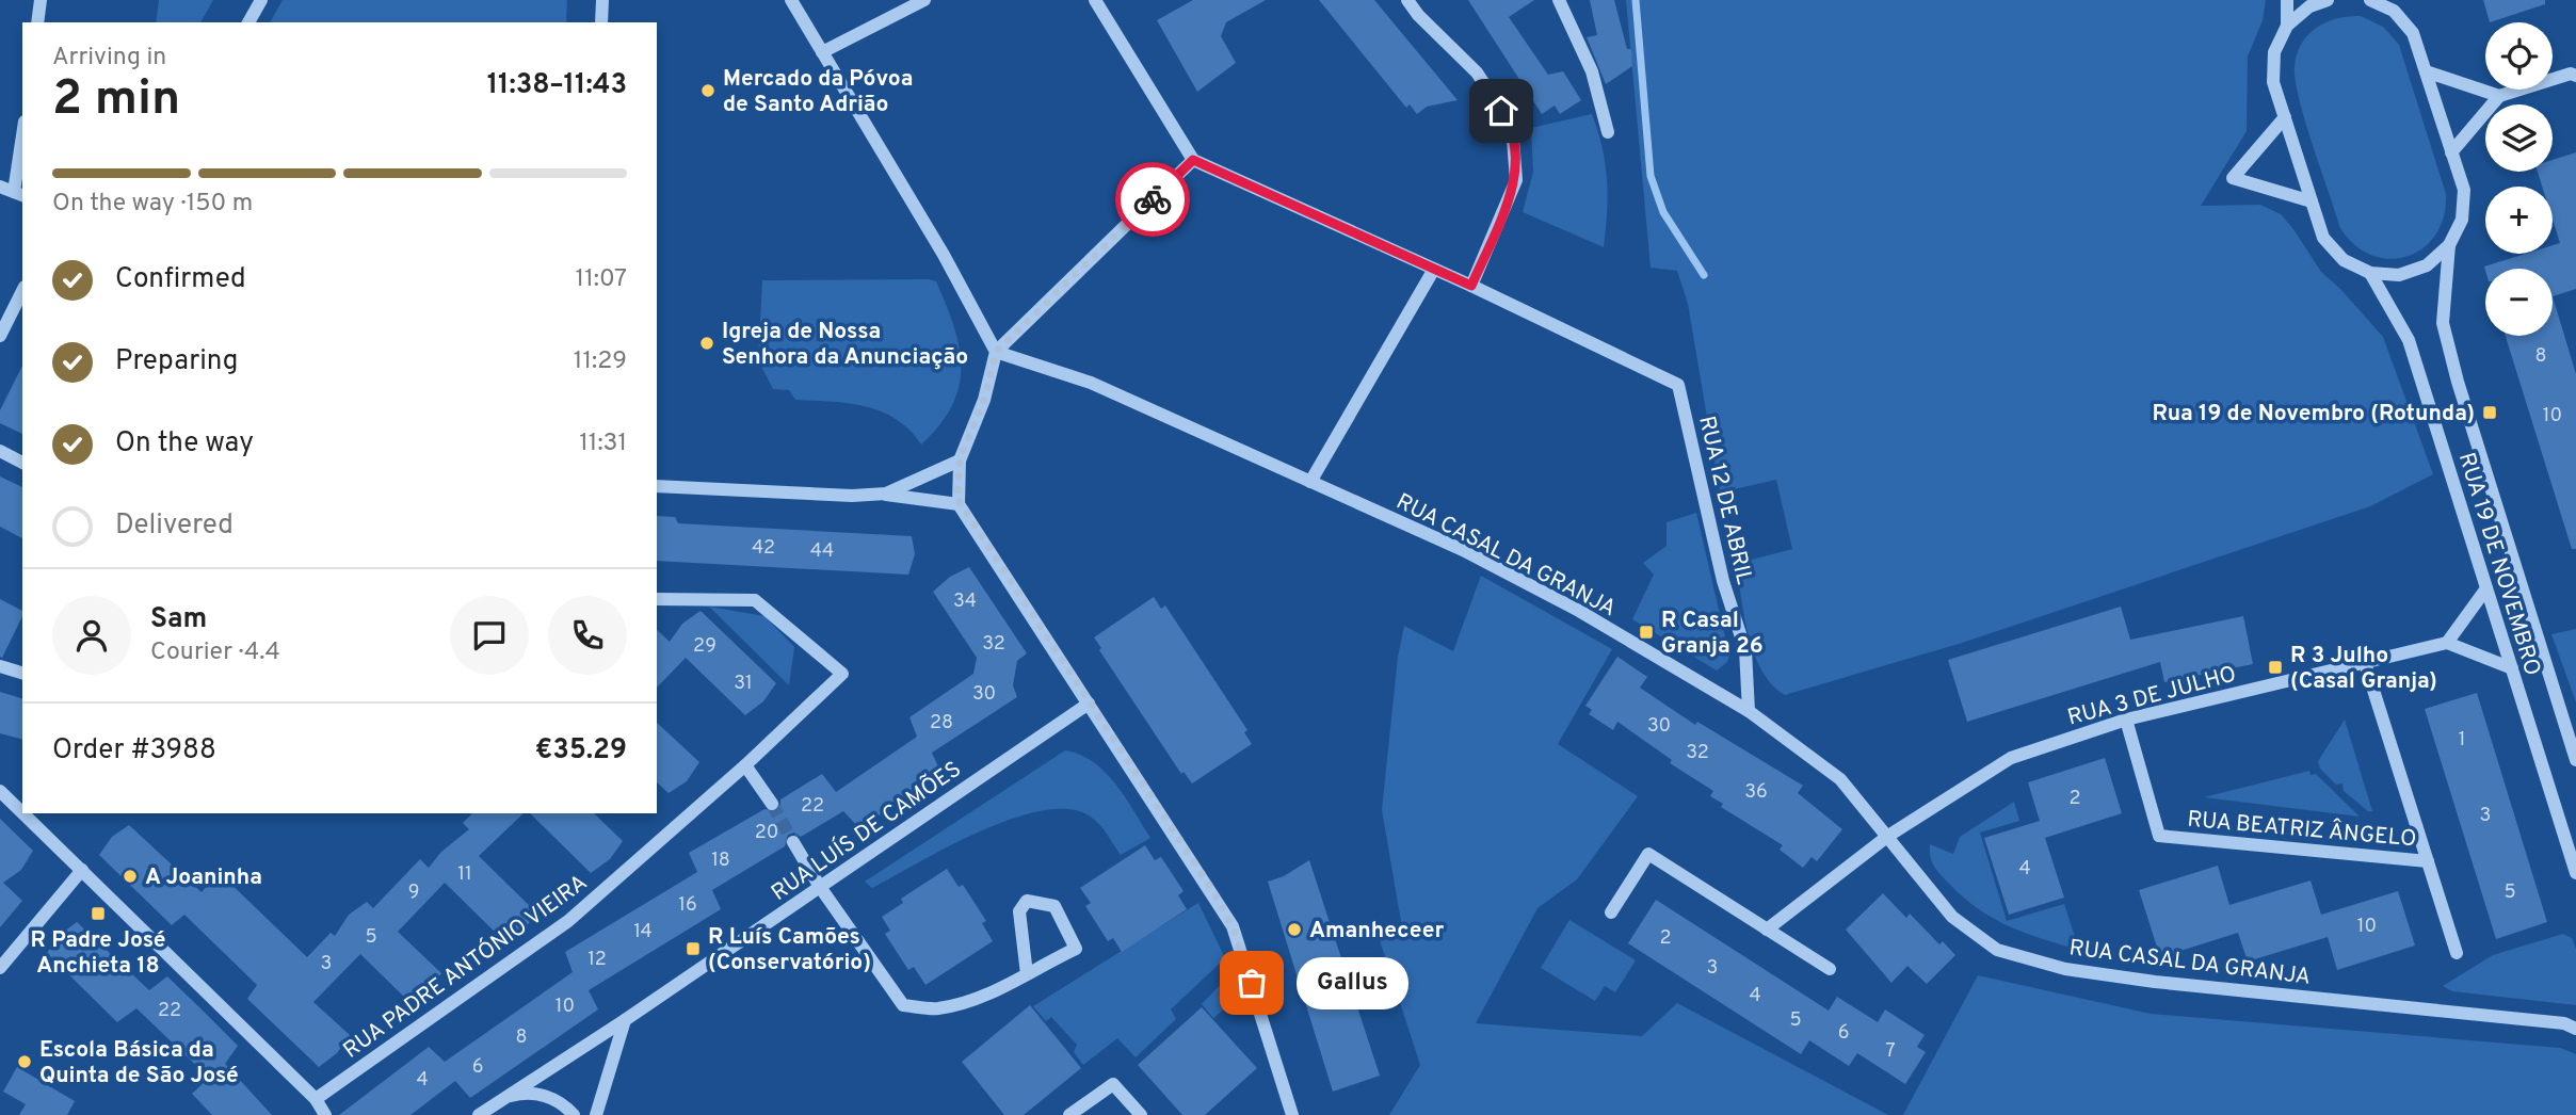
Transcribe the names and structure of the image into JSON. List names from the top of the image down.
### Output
{
  "streets": {
    "street": [
      "RUA 12 DE ABRIL",
      "RUA CASAL DA GRANJA",
      "RUA 19 DE NOVEMBRO",
      "RUA 3 DE JULHO",
      "RUA BEATRIZ ÂNGELO",
      "RUA LUÍS DE CAMÕES",
      "RUA PADRE ANTÓNIO VIEIRA"
    ]
  },
  "crossings": [
    ["RUA 12 DE ABRIL", "RUA CASAL DA GRANJA"],
    ["RUA CASAL DA GRANJA", "RUA 3 DE JULHO"],
    ["RUA 3 DE JULHO", "RUA BEATRIZ ÂNGELO"]
  ],
  "places": {
    "other": [
      "Mercado da Póvoa de Santo Adrião",
      "Igreja de Nossa Senhora da Anunciação",
      "A Joaninha",
      "Amanheceer",
      "Gallus",
      "Escola Básica da Quinta de São José"
    ],
    "transit": [
      "Rua 19 de Novembro (Rotunda)",
      "R Casal Granja 26",
      "R 3 Julho (Casal Granja)",
      "R Padre José Anchieta 18",
      "R Luís Camões (Conservatório)"
    ]
  },
  "house_numbers": [
    "8",
    "10",
    "42",
    "44",
    "34",
    "32",
    "29",
    "31",
    "30",
    "28",
    "30",
    "1",
    "32",
    "36",
    "2",
    "22",
    "3",
    "20",
    "18",
    "4",
    "11",
    "9",
    "5",
    "16",
    "10",
    "14",
    "5",
    "2",
    "12",
    "3",
    "3",
    "4",
    "10",
    "22",
    "5",
    "6",
    "8",
    "7",
    "6",
    "4"
  ],
  "page": {
    "map_buttons": ["+", "−"],
    "heading": ["2 min", "Arriving in", "11:38–11:43"],
    "panel": [
      "Sam",
      "Courier · 4.4",
      "Order #3988",
      "€35.29"
    ],
    "bar": "On the way · 150 m",
    "list": [
      ["Confirmed", "11:07"],
      ["Preparing", "11:29"],
      ["On the way", "11:31"],
      "Delivered"
    ],
    "bubble": "Gallus"
  }
}
